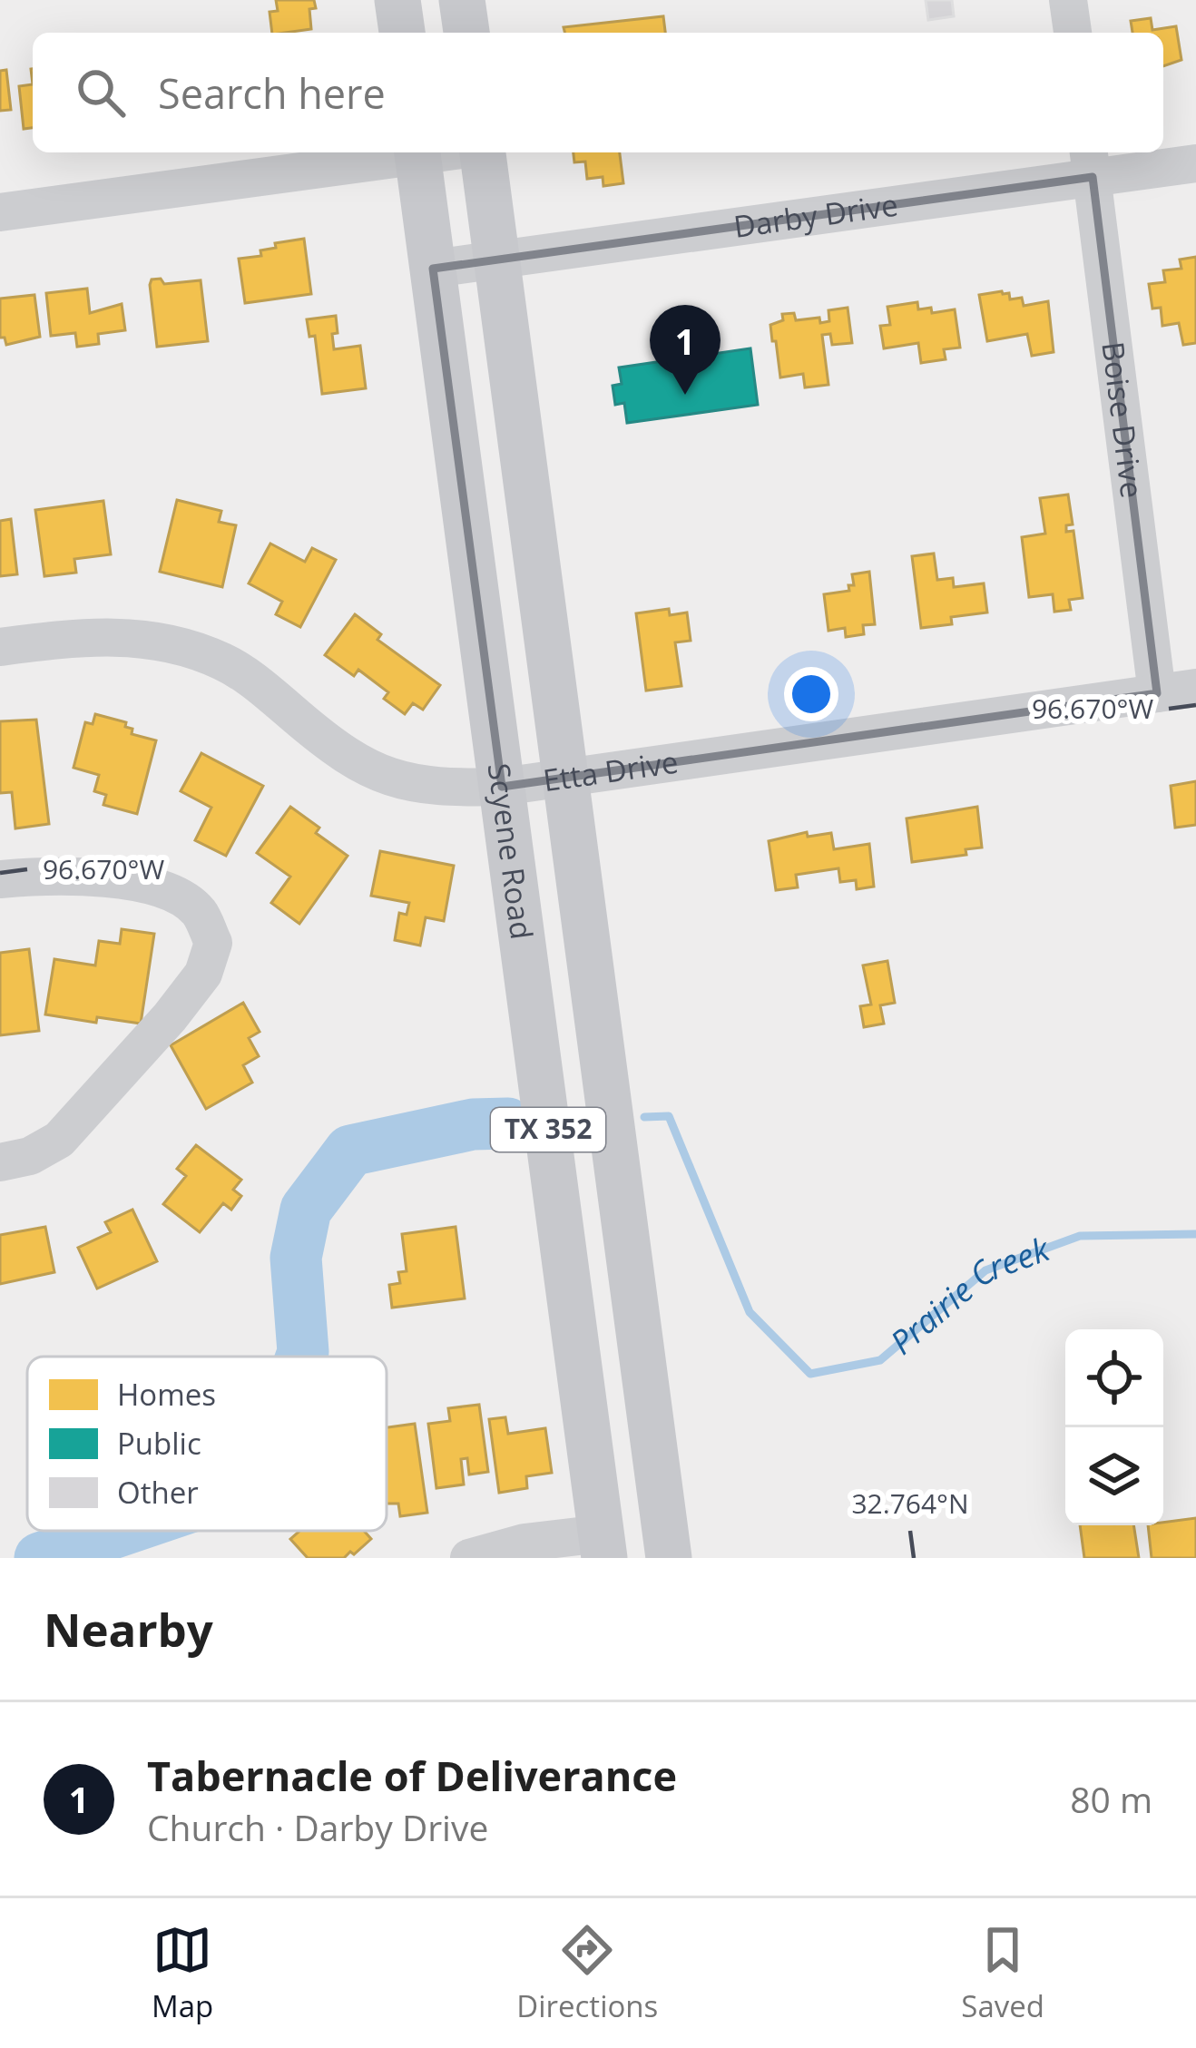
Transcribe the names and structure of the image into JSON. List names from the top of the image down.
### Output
{
  "streets": {
    "main road": ["Scyene Road", "TX 352"],
    "street": ["Darby Drive", "Boise Drive", "Etta Drive"]
  },
  "crossings": [
    ["Darby Drive", "Boise Drive"],
    ["Darby Drive", "Scyene Road"],
    ["Boise Drive", "Etta Drive"],
    ["Etta Drive", "Scyene Road"]
  ],
  "water": ["Prairie Creek"],
  "legend": ["Homes", "Public", "Other"],
  "page": {
    "search": "Search here",
    "pins": "1",
    "heading": "Nearby",
    "list": [
      {
        "mark": "1",
        "name": "Tabernacle of Deliverance",
        "note": "Church · Darby Drive",
        "value": "80 m"
      }
    ],
    "nav": ["Map", "Directions", "Saved"]
  },
  "coordinates": ["96.670°W", "32.764°N"]
}
